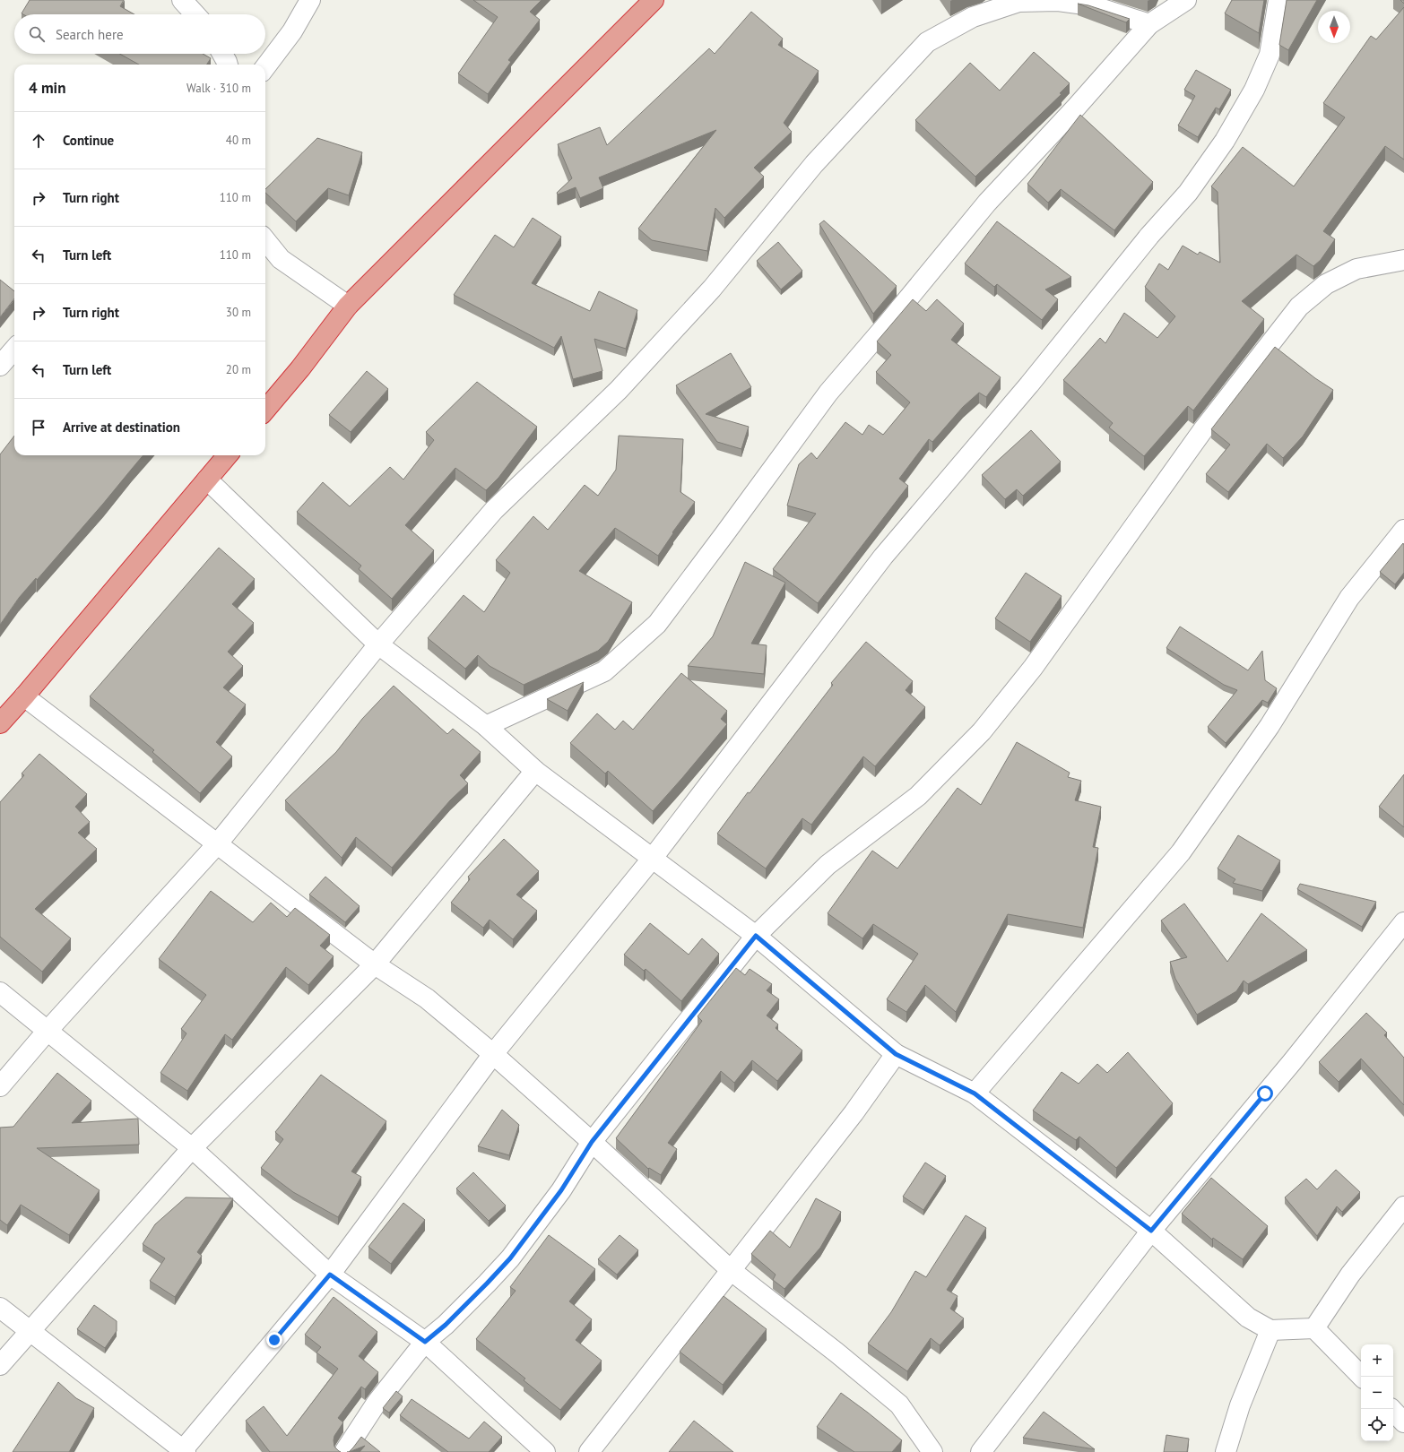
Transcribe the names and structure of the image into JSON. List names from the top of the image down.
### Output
{
  "north": "bottom",
  "page": {
    "search": "Search here",
    "heading": ["4 min", "Walk · 310 m"],
    "list": [
      ["Continue", "40 m"],
      ["Turn right", "110 m"],
      ["Turn left", "110 m"],
      ["Turn right", "30 m"],
      ["Turn left", "20 m"],
      "Arrive at destination"
    ],
    "map_buttons": ["+", "−"]
  }
}
